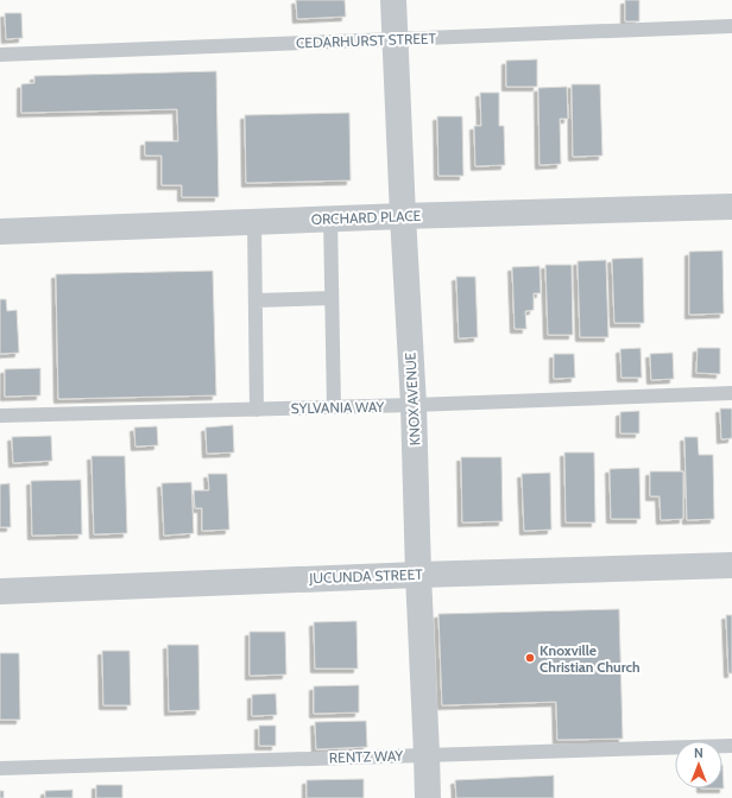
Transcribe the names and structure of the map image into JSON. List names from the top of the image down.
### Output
{
  "streets": {
    "street": ["ORCHARD PLACE", "KNOX AVENUE", "JUCUNDA STREET"],
    "lane": ["CEDARHURST STREET", "SYLVANIA WAY", "RENTZ WAY"]
  },
  "crossings": [
    ["CEDARHURST STREET", "KNOX AVENUE"],
    ["ORCHARD PLACE", "KNOX AVENUE"],
    ["KNOX AVENUE", "SYLVANIA WAY"],
    ["KNOX AVENUE", "JUCUNDA STREET"],
    ["KNOX AVENUE", "RENTZ WAY"]
  ],
  "places": ["Knoxville Christian Church"],
  "north": "top"
}
